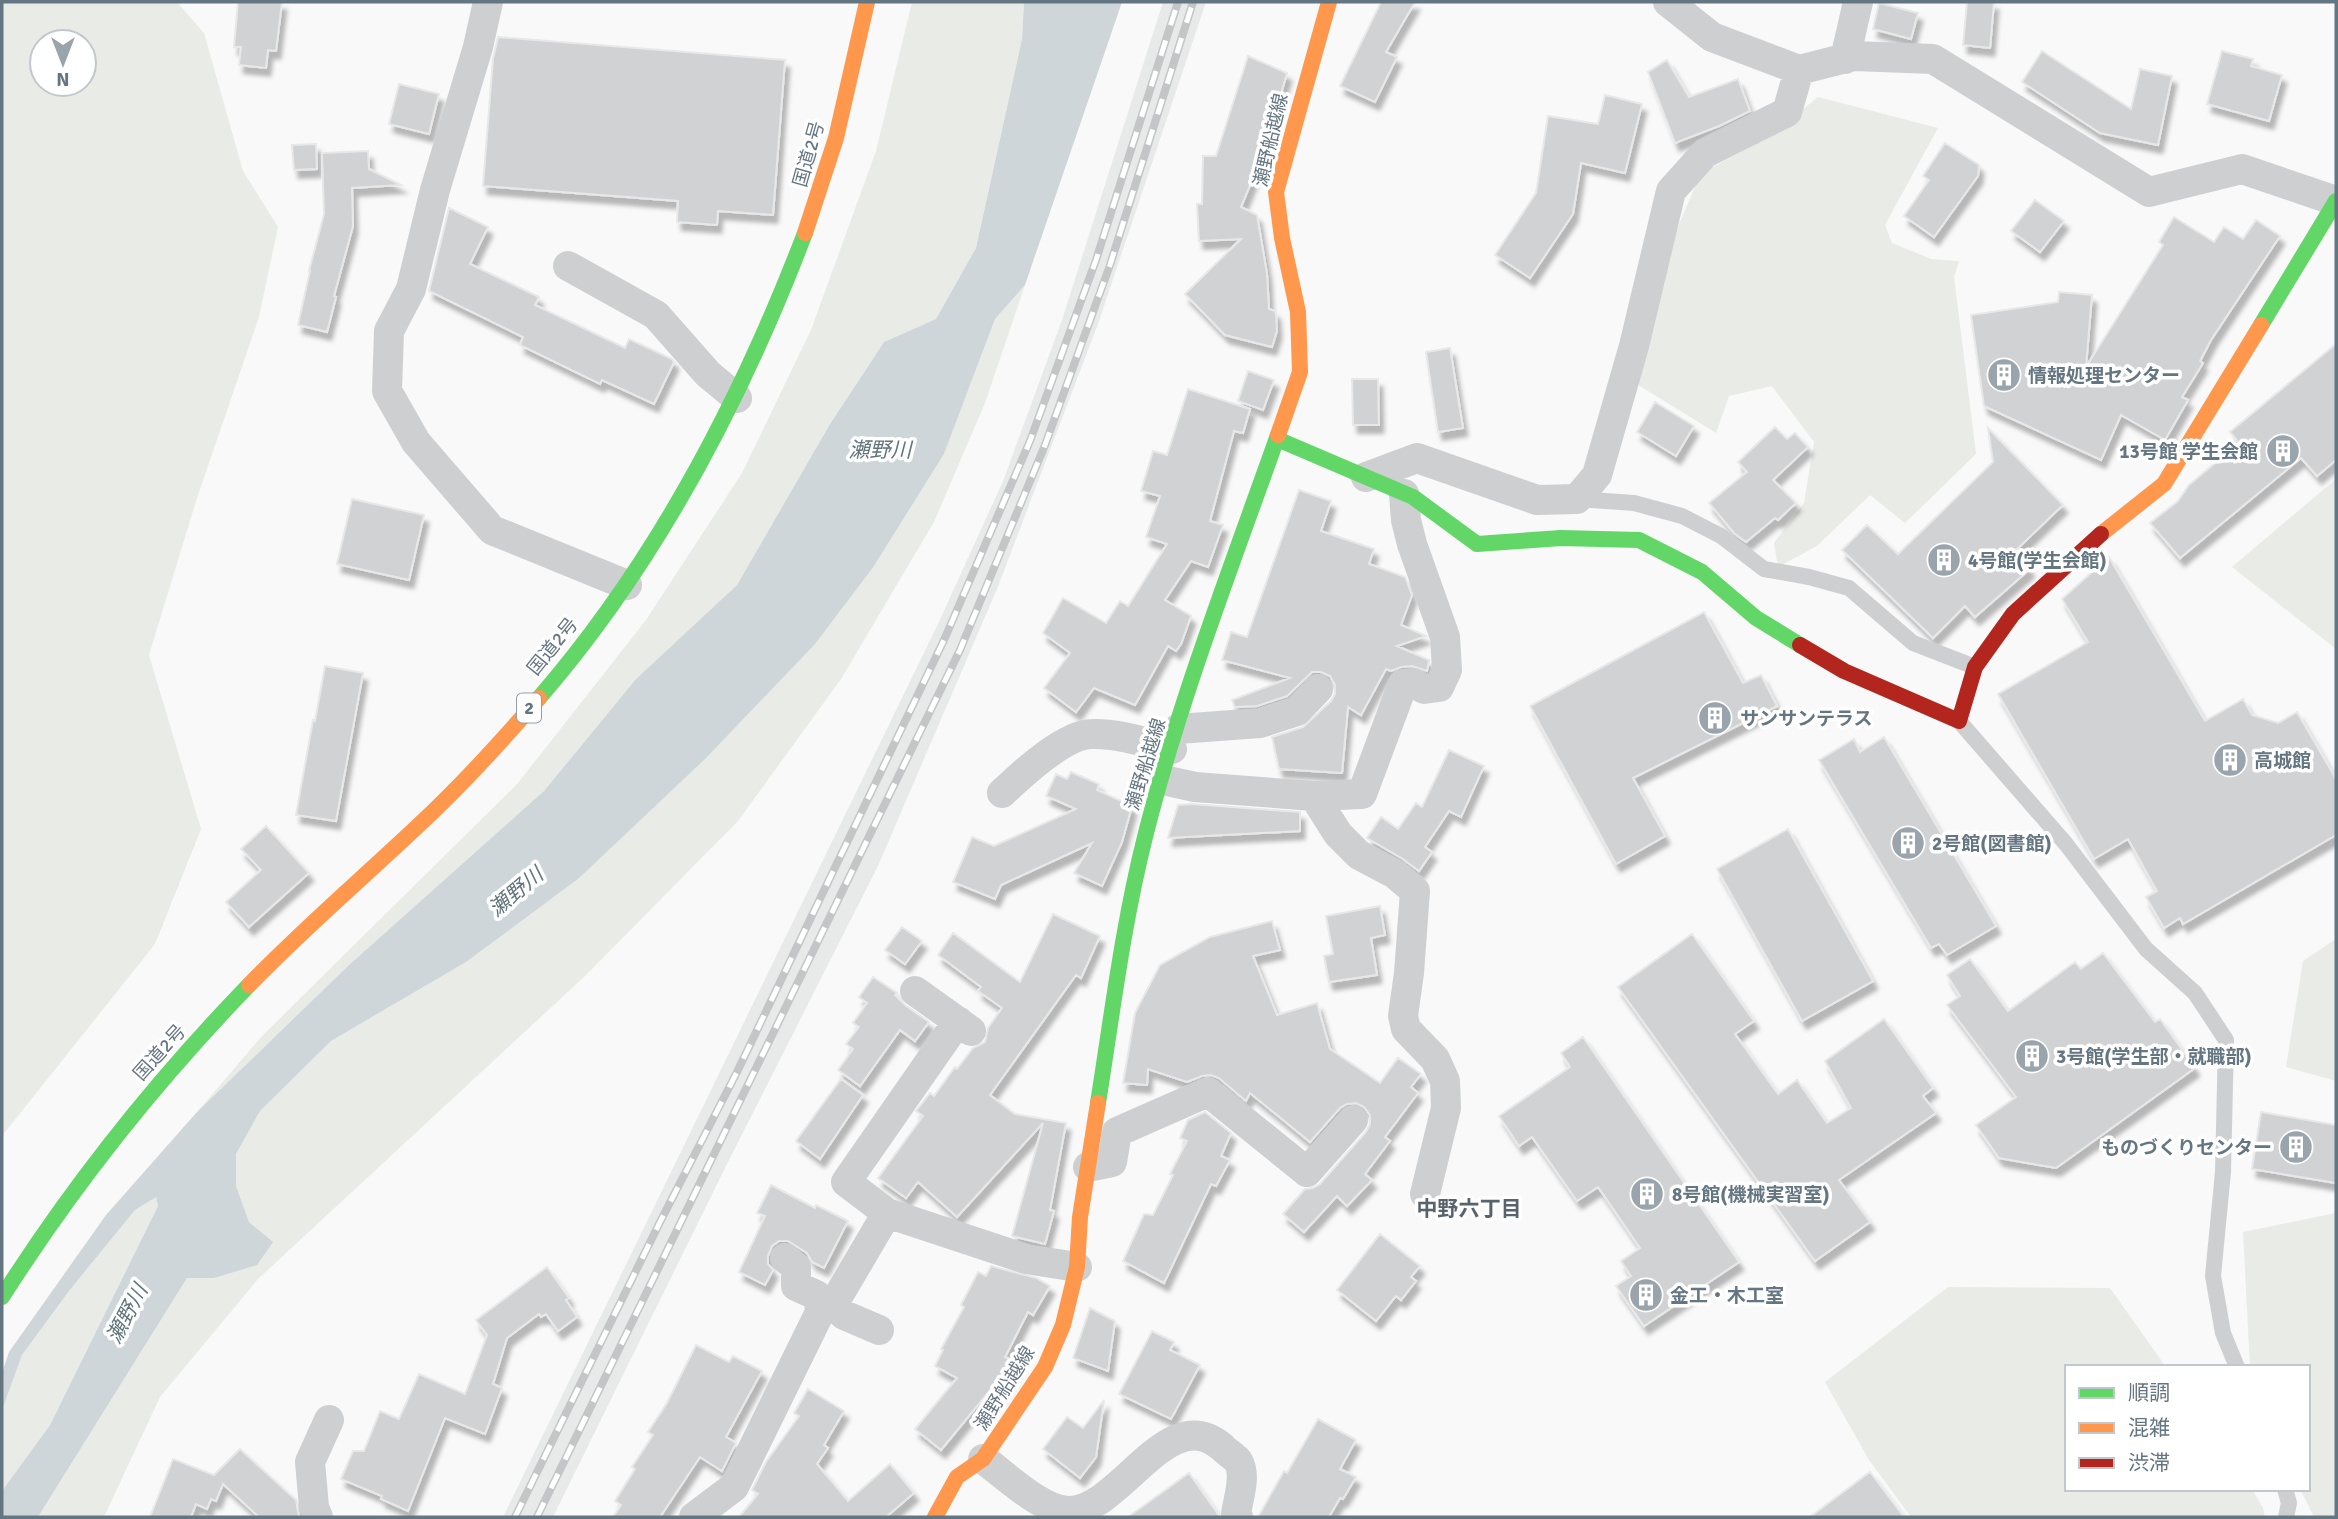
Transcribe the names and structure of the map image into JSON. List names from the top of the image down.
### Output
{
  "streets": {
    "main road": ["瀬野船越線", "国道2号", "2"]
  },
  "districts": ["中野六丁目"],
  "water": ["瀬野川"],
  "places": {
    "building": [
      "情報処理センター",
      "13号館 学生会館",
      "4号館(学生会館)",
      "サンサンテラス",
      "高城館",
      "2号館(図書館)",
      "3号館(学生部・就職部)",
      "ものづくりセンター",
      "8号館(機械実習室)",
      "金工・木工室"
    ]
  },
  "legend": ["順調", "混雑", "渋滞"],
  "north": "bottom"
}
